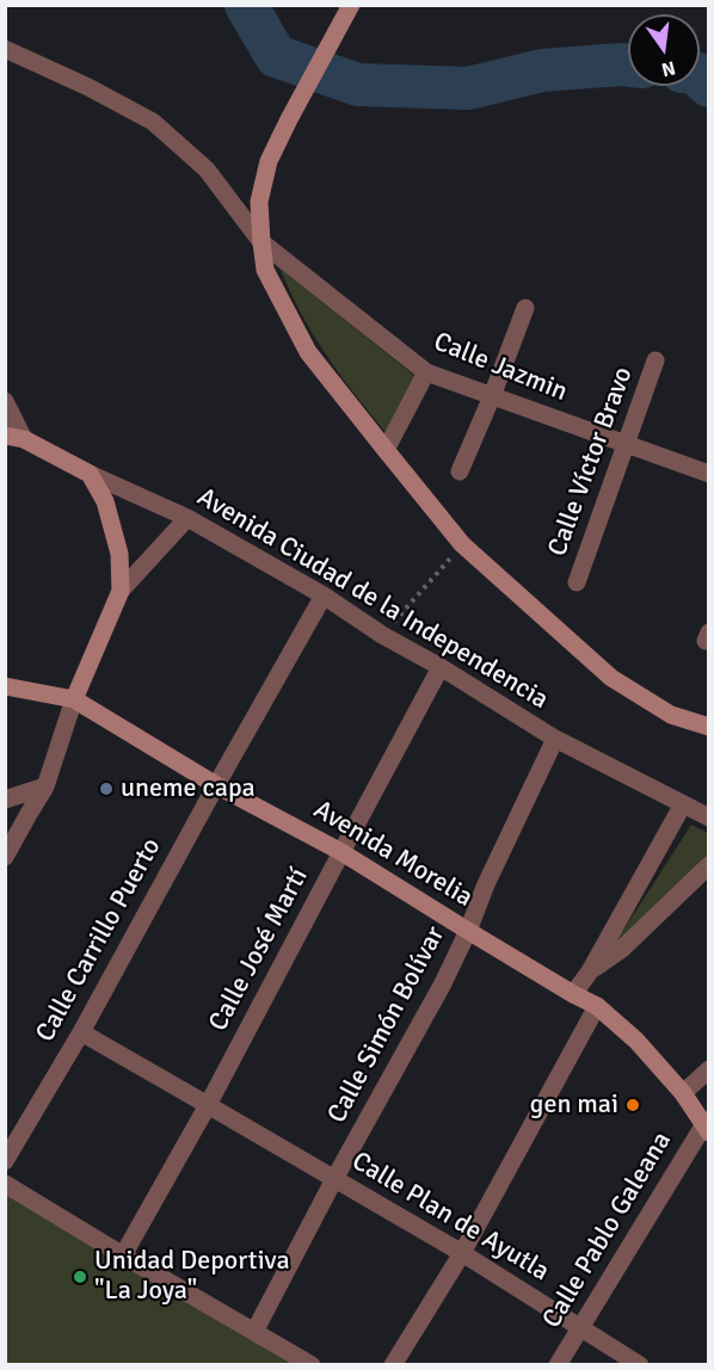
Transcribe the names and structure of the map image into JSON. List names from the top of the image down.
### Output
{
  "streets": {
    "street": [
      "Calle Jazmin",
      "Calle Víctor Bravo",
      "Avenida Ciudad de la Independencia",
      "Avenida Morelia",
      "Calle Carrillo Puerto",
      "Calle José Martí",
      "Calle Simón Bolívar",
      "Calle Plan de Ayutla",
      "Calle Pablo Galeana"
    ]
  },
  "crossings": [
    ["Calle Jazmin", "Calle Víctor Bravo"],
    ["Avenida Ciudad de la Independencia", "Calle Carrillo Puerto"],
    ["Avenida Ciudad de la Independencia", "Calle José Martí"],
    ["Avenida Ciudad de la Independencia", "Calle Simón Bolívar"],
    ["Avenida Morelia", "Calle Carrillo Puerto"],
    ["Avenida Morelia", "Calle José Martí"],
    ["Avenida Morelia", "Calle Simón Bolívar"],
    ["Avenida Morelia", "Calle Pablo Galeana"],
    ["Calle Carrillo Puerto", "Calle Plan de Ayutla"],
    ["Calle José Martí", "Calle Plan de Ayutla"],
    ["Calle Simón Bolívar", "Calle Plan de Ayutla"],
    ["Calle Plan de Ayutla", "Calle Pablo Galeana"]
  ],
  "places": ["uneme capa", "gen mai", "Unidad Deportiva \"La Joya\""],
  "north": "bottom"
}
